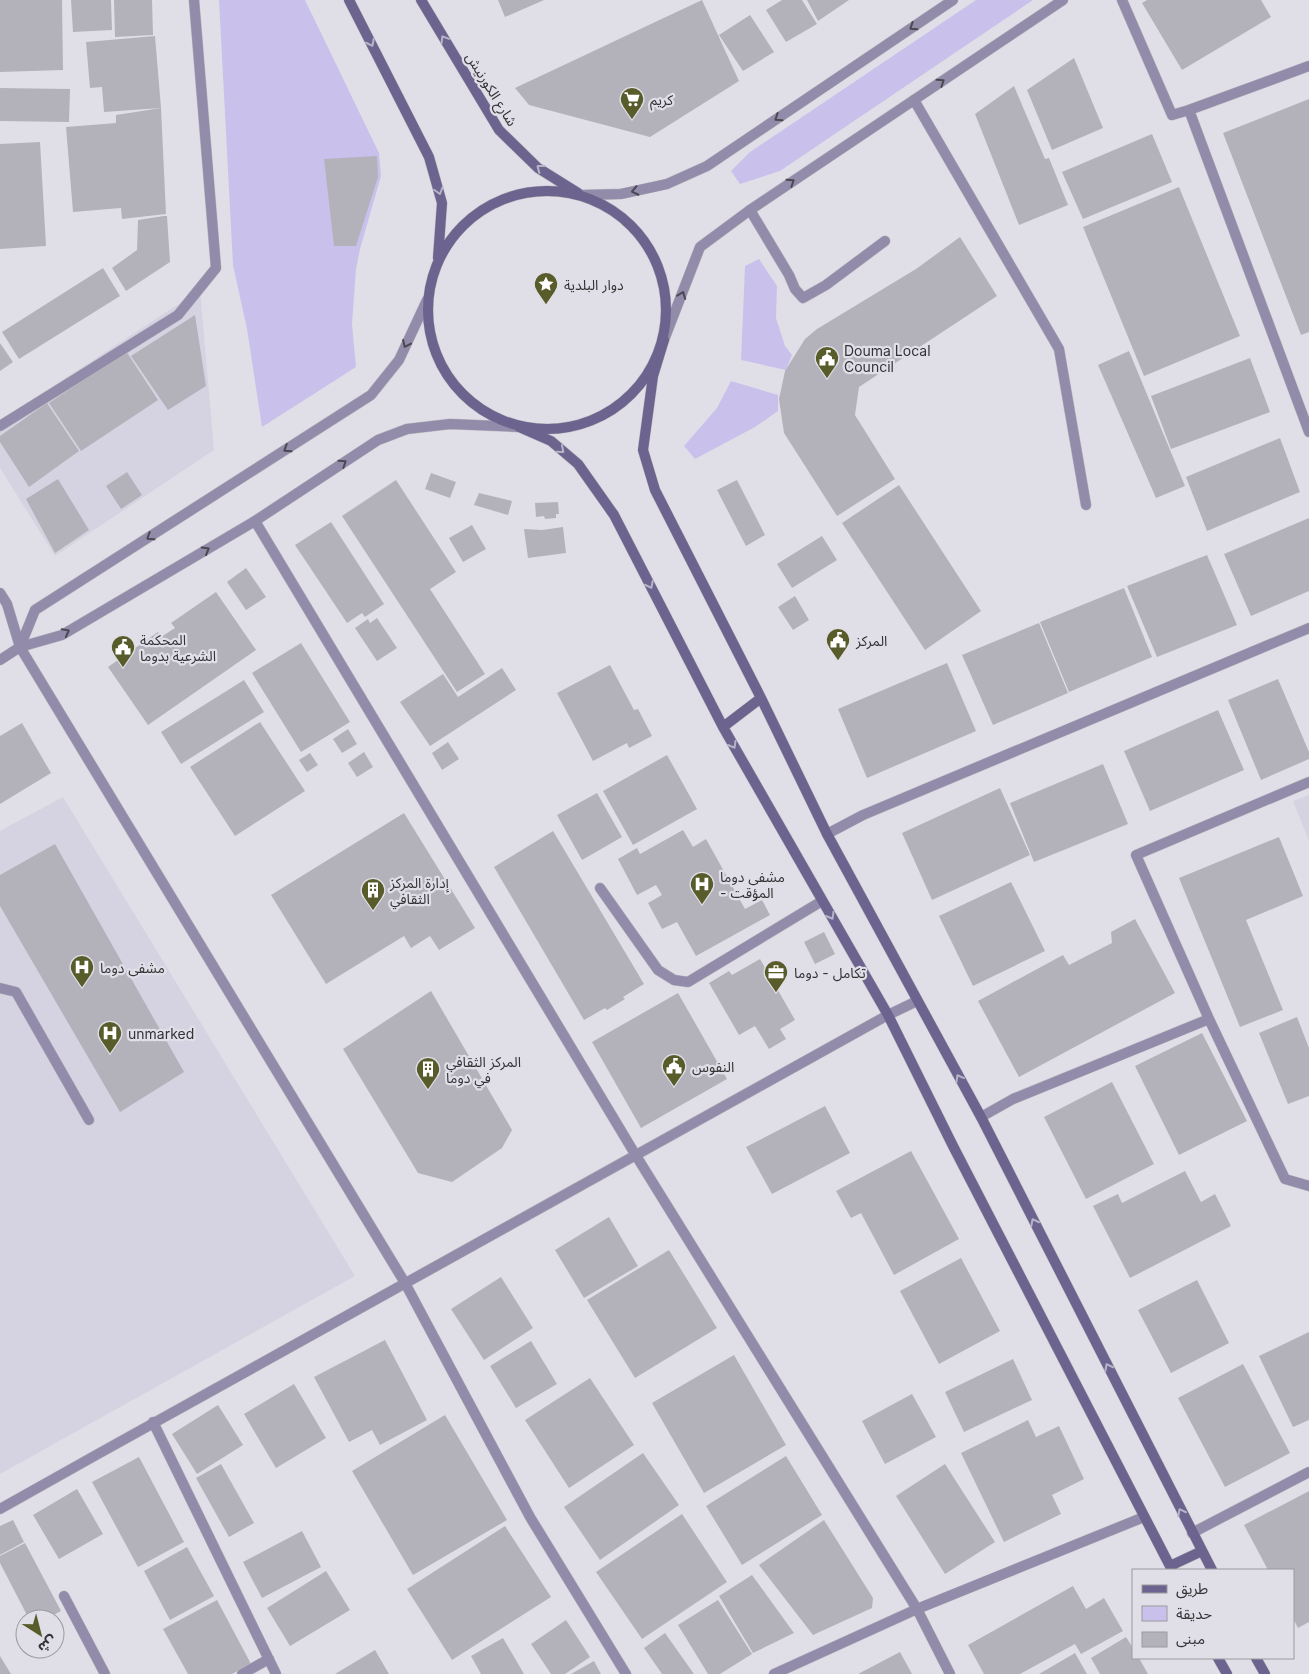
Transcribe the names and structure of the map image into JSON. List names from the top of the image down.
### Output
{
  "streets": {
    "main road": ["شارع الكورنيش"]
  },
  "places": {
    "supermarket": ["كريم"],
    "place": ["دوار البلدية"],
    "public building": [
      "Douma Local Council",
      "المركز",
      "المحكمة الشرعية بدوما",
      "النفوس"
    ],
    "hospital": ["مشفى دوما - المؤقت", "مشفى دوما", "unmarked"],
    "building": ["إدارة المركز الثقافي", "المركز الثقافي في دوما"],
    "office": ["تكامل - دوما"]
  },
  "legend": ["طريق", "حديقة", "مبنى"],
  "north": "bottom right"
}
